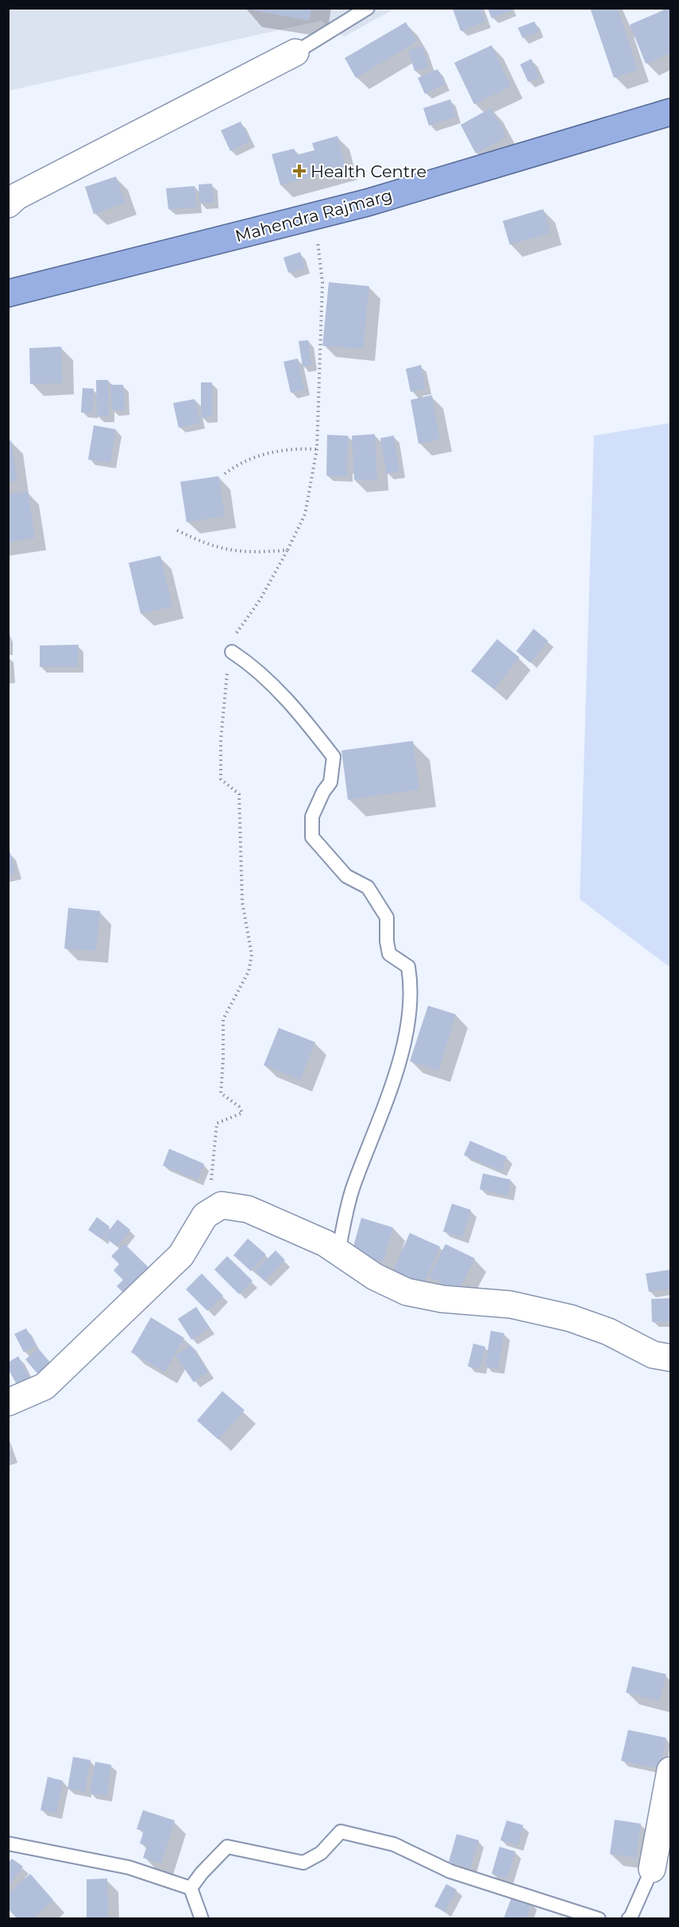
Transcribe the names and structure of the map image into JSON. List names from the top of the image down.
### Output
{
  "streets": {
    "highway": ["Mahendra Rajmarg"]
  },
  "places": {
    "health": ["Health Centre"]
  }
}
